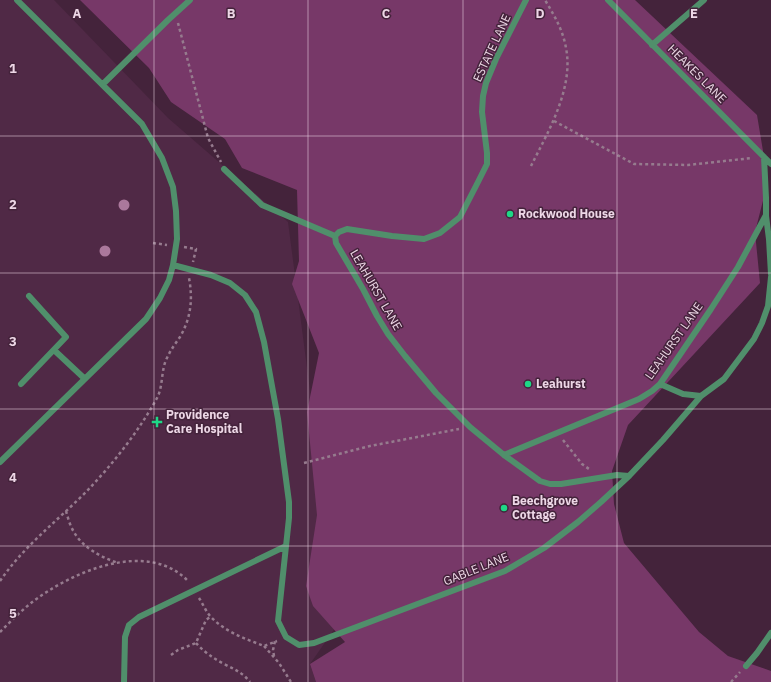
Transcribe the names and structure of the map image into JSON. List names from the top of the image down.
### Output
{
  "streets": {
    "lane": [
      "ESTATE LANE",
      "HEAKES LANE",
      "LEAHURST LANE",
      "GABLE LANE"
    ]
  },
  "crossings": [
    ["ESTATE LANE", "LEAHURST LANE"],
    ["HEAKES LANE", "LEAHURST LANE"],
    ["LEAHURST LANE", "GABLE LANE"]
  ],
  "places": {
    "other": ["Rockwood House", "Leahurst", "Beechgrove Cottage"],
    "health": ["Providence Care Hospital"]
  },
  "grid": {
    "columns": [
      "A",
      "B",
      "C",
      "D",
      "E"
    ],
    "rows": [
      "1",
      "2",
      "3",
      "4",
      "5"
    ]
  }
}
